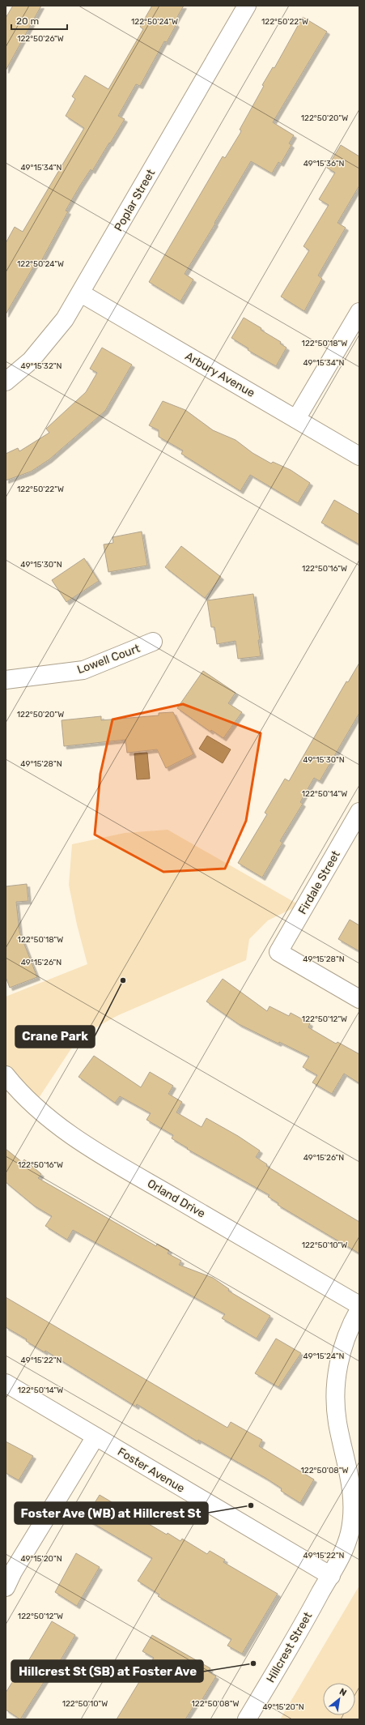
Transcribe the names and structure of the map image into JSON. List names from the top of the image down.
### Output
{
  "streets": {
    "street": [
      "Poplar Street",
      "Arbury Avenue",
      "Lowell Court",
      "Firdale Street",
      "Orland Drive",
      "Foster Avenue",
      "Hillcrest Street"
    ]
  },
  "crossings": [
    ["Poplar Street", "Arbury Avenue"],
    ["Foster Avenue", "Hillcrest Street"]
  ],
  "places": ["Crane Park", "Foster Ave (WB) at Hillcrest St", "Hillcrest St (SB) at Foster Ave"],
  "scale_bar": "20 m",
  "north": "top right",
  "coordinates": [
    "122°50'22\"W",
    "122°50'24\"W",
    "122°50'26\"W",
    "122°50'20\"W",
    "49°15'36\"N",
    "49°15'34\"N",
    "122°50'18\"W",
    "49°15'32\"N",
    "49°15'30\"N",
    "122°50'16\"W",
    "49°15'28\"N",
    "122°50'14\"W",
    "49°15'26\"N",
    "122°50'12\"W",
    "122°50'10\"W",
    "49°15'24\"N",
    "49°15'22\"N",
    "122°50'08\"W",
    "49°15'20\"N"
  ]
}
